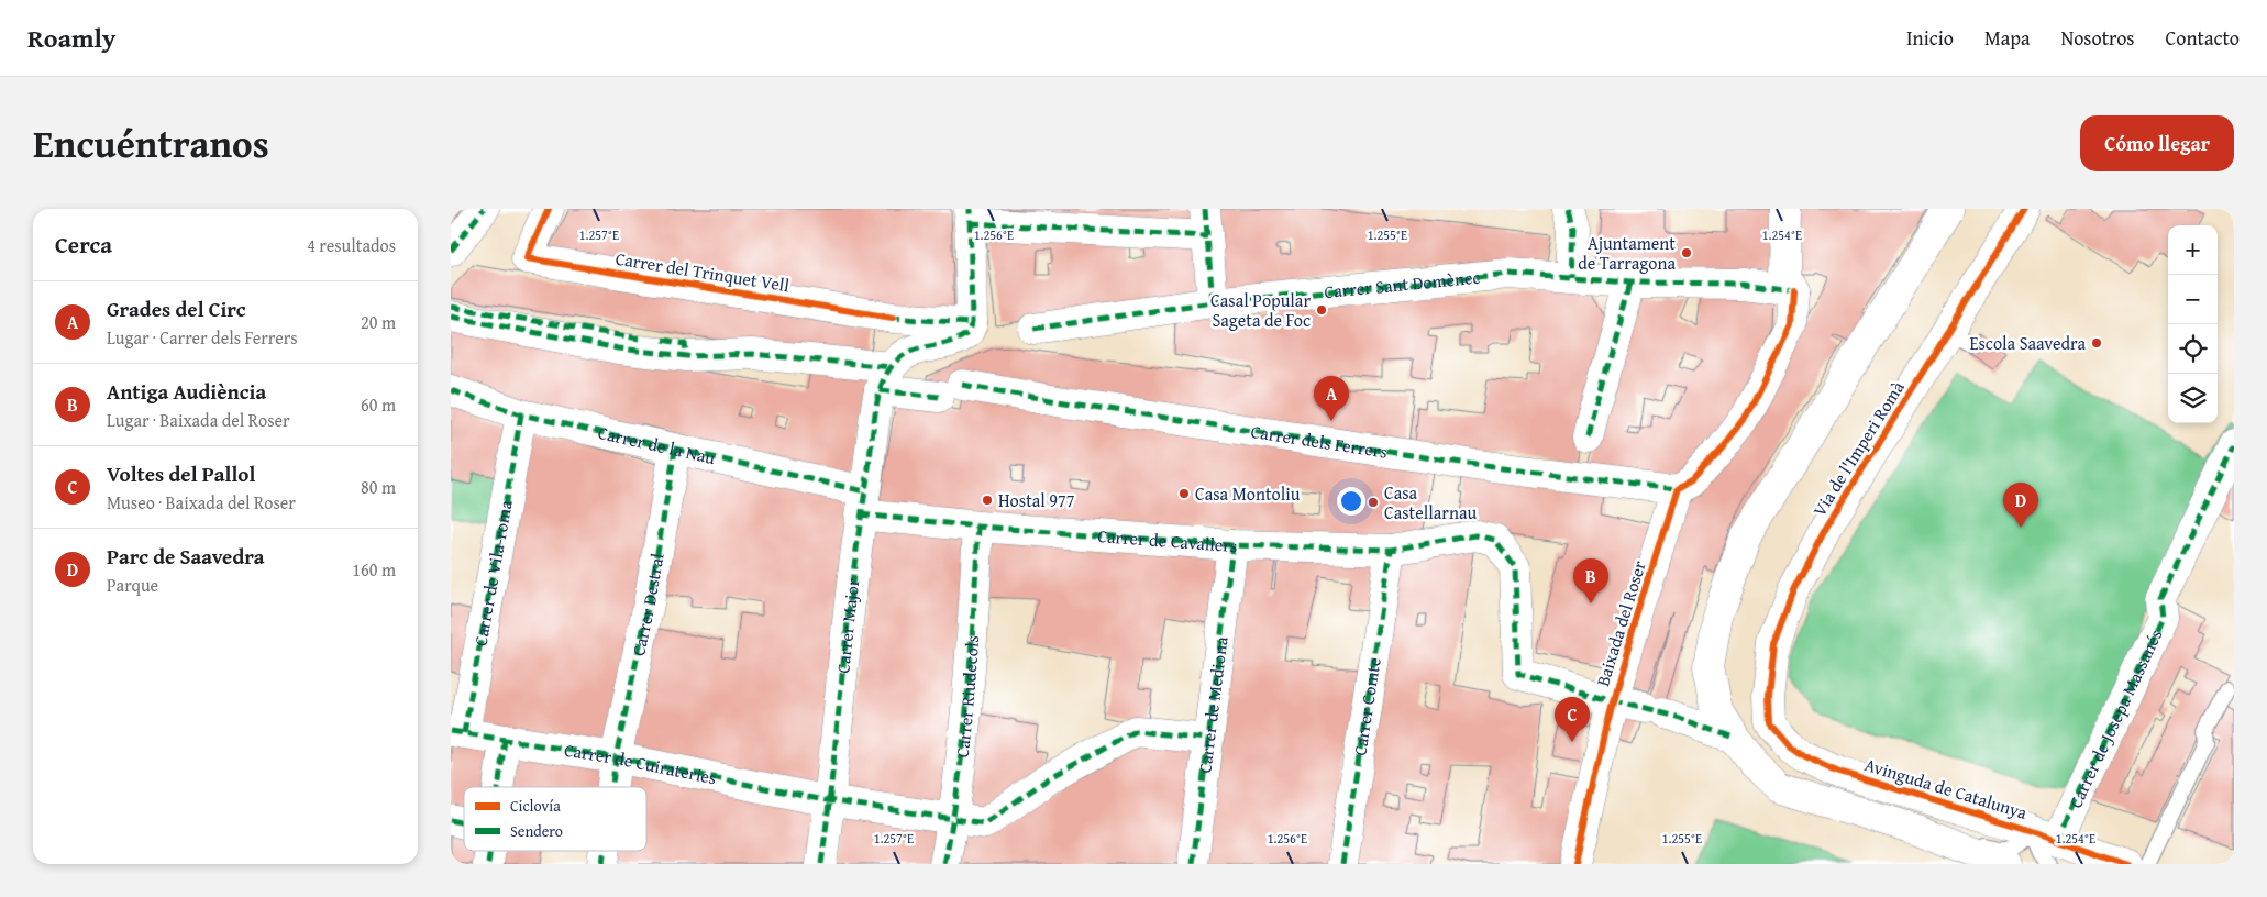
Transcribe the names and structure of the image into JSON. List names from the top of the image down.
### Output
{
  "streets": {
    "street": [
      "Carrer del Trinquet Vell",
      "Carrer Sant Domènec",
      "Carrer dels Ferrers",
      "Carrer de la Nau",
      "Via de l'Imperi Romà",
      "Carrer de Cavallers",
      "Carrer de Vila-roma",
      "Carrer Destral",
      "Baixada del Roser",
      "Carrer Major",
      "Carrer Riudecols",
      "Carrer de Mediona",
      "Carrer Comte",
      "Carrer de Josepa Massanés",
      "Carrer de Cuirateries",
      "Avinguda de Catalunya"
    ]
  },
  "crossings": [
    ["Carrer dels Ferrers", "Baixada del Roser"],
    ["Carrer dels Ferrers", "Carrer Major"],
    ["Carrer de la Nau", "Carrer de Cavallers"],
    ["Carrer de la Nau", "Carrer de Vila-roma"],
    ["Carrer de la Nau", "Carrer Destral"],
    ["Carrer de la Nau", "Carrer Major"],
    ["Via de l'Imperi Romà", "Avinguda de Catalunya"],
    ["Carrer de Cavallers", "Baixada del Roser"],
    ["Carrer de Cavallers", "Carrer Major"],
    ["Carrer de Cavallers", "Carrer Riudecols"],
    ["Carrer de Cavallers", "Carrer de Mediona"],
    ["Carrer de Cavallers", "Carrer Comte"],
    ["Carrer de Vila-roma", "Carrer de Cuirateries"],
    ["Carrer Destral", "Carrer de Cuirateries"],
    ["Carrer Major", "Carrer de Cuirateries"],
    ["Carrer Riudecols", "Carrer de Cuirateries"],
    ["Carrer de Mediona", "Carrer de Cuirateries"],
    ["Carrer de Josepa Massanés", "Avinguda de Catalunya"]
  ],
  "places": [
    "Ajuntament de Tarragona",
    "Casal Popular Sageta de Foc",
    "Escola Saavedra",
    "Casa Montoliu",
    "Hostal 977",
    "Casa Castellarnau"
  ],
  "legend": ["Ciclovía", "Sendero"],
  "page": {
    "header": "Roamly",
    "nav": [
      "Inicio",
      "Mapa",
      "Nosotros",
      "Contacto"
    ],
    "title": "Encuéntranos",
    "buttons": "Cómo llegar",
    "heading": ["Cerca", "4 resultados"],
    "map_buttons": ["+", "−"],
    "list": [
      {
        "mark": "A",
        "name": "Grades del Circ",
        "note": "Lugar · Carrer dels Ferrers",
        "value": "20 m"
      },
      {
        "mark": "B",
        "name": "Antiga Audiència",
        "note": "Lugar · Baixada del Roser",
        "value": "60 m"
      },
      {
        "mark": "C",
        "name": "Voltes del Pallol",
        "note": "Museo · Baixada del Roser",
        "value": "80 m"
      },
      {
        "mark": "D",
        "name": "Parc de Saavedra",
        "note": "Parque",
        "value": "160 m"
      }
    ],
    "pins": [
      "A",
      "D",
      "B",
      "C"
    ]
  },
  "coordinates": [
    "1.257°E",
    "1.256°E",
    "1.255°E",
    "1.254°E"
  ]
}
